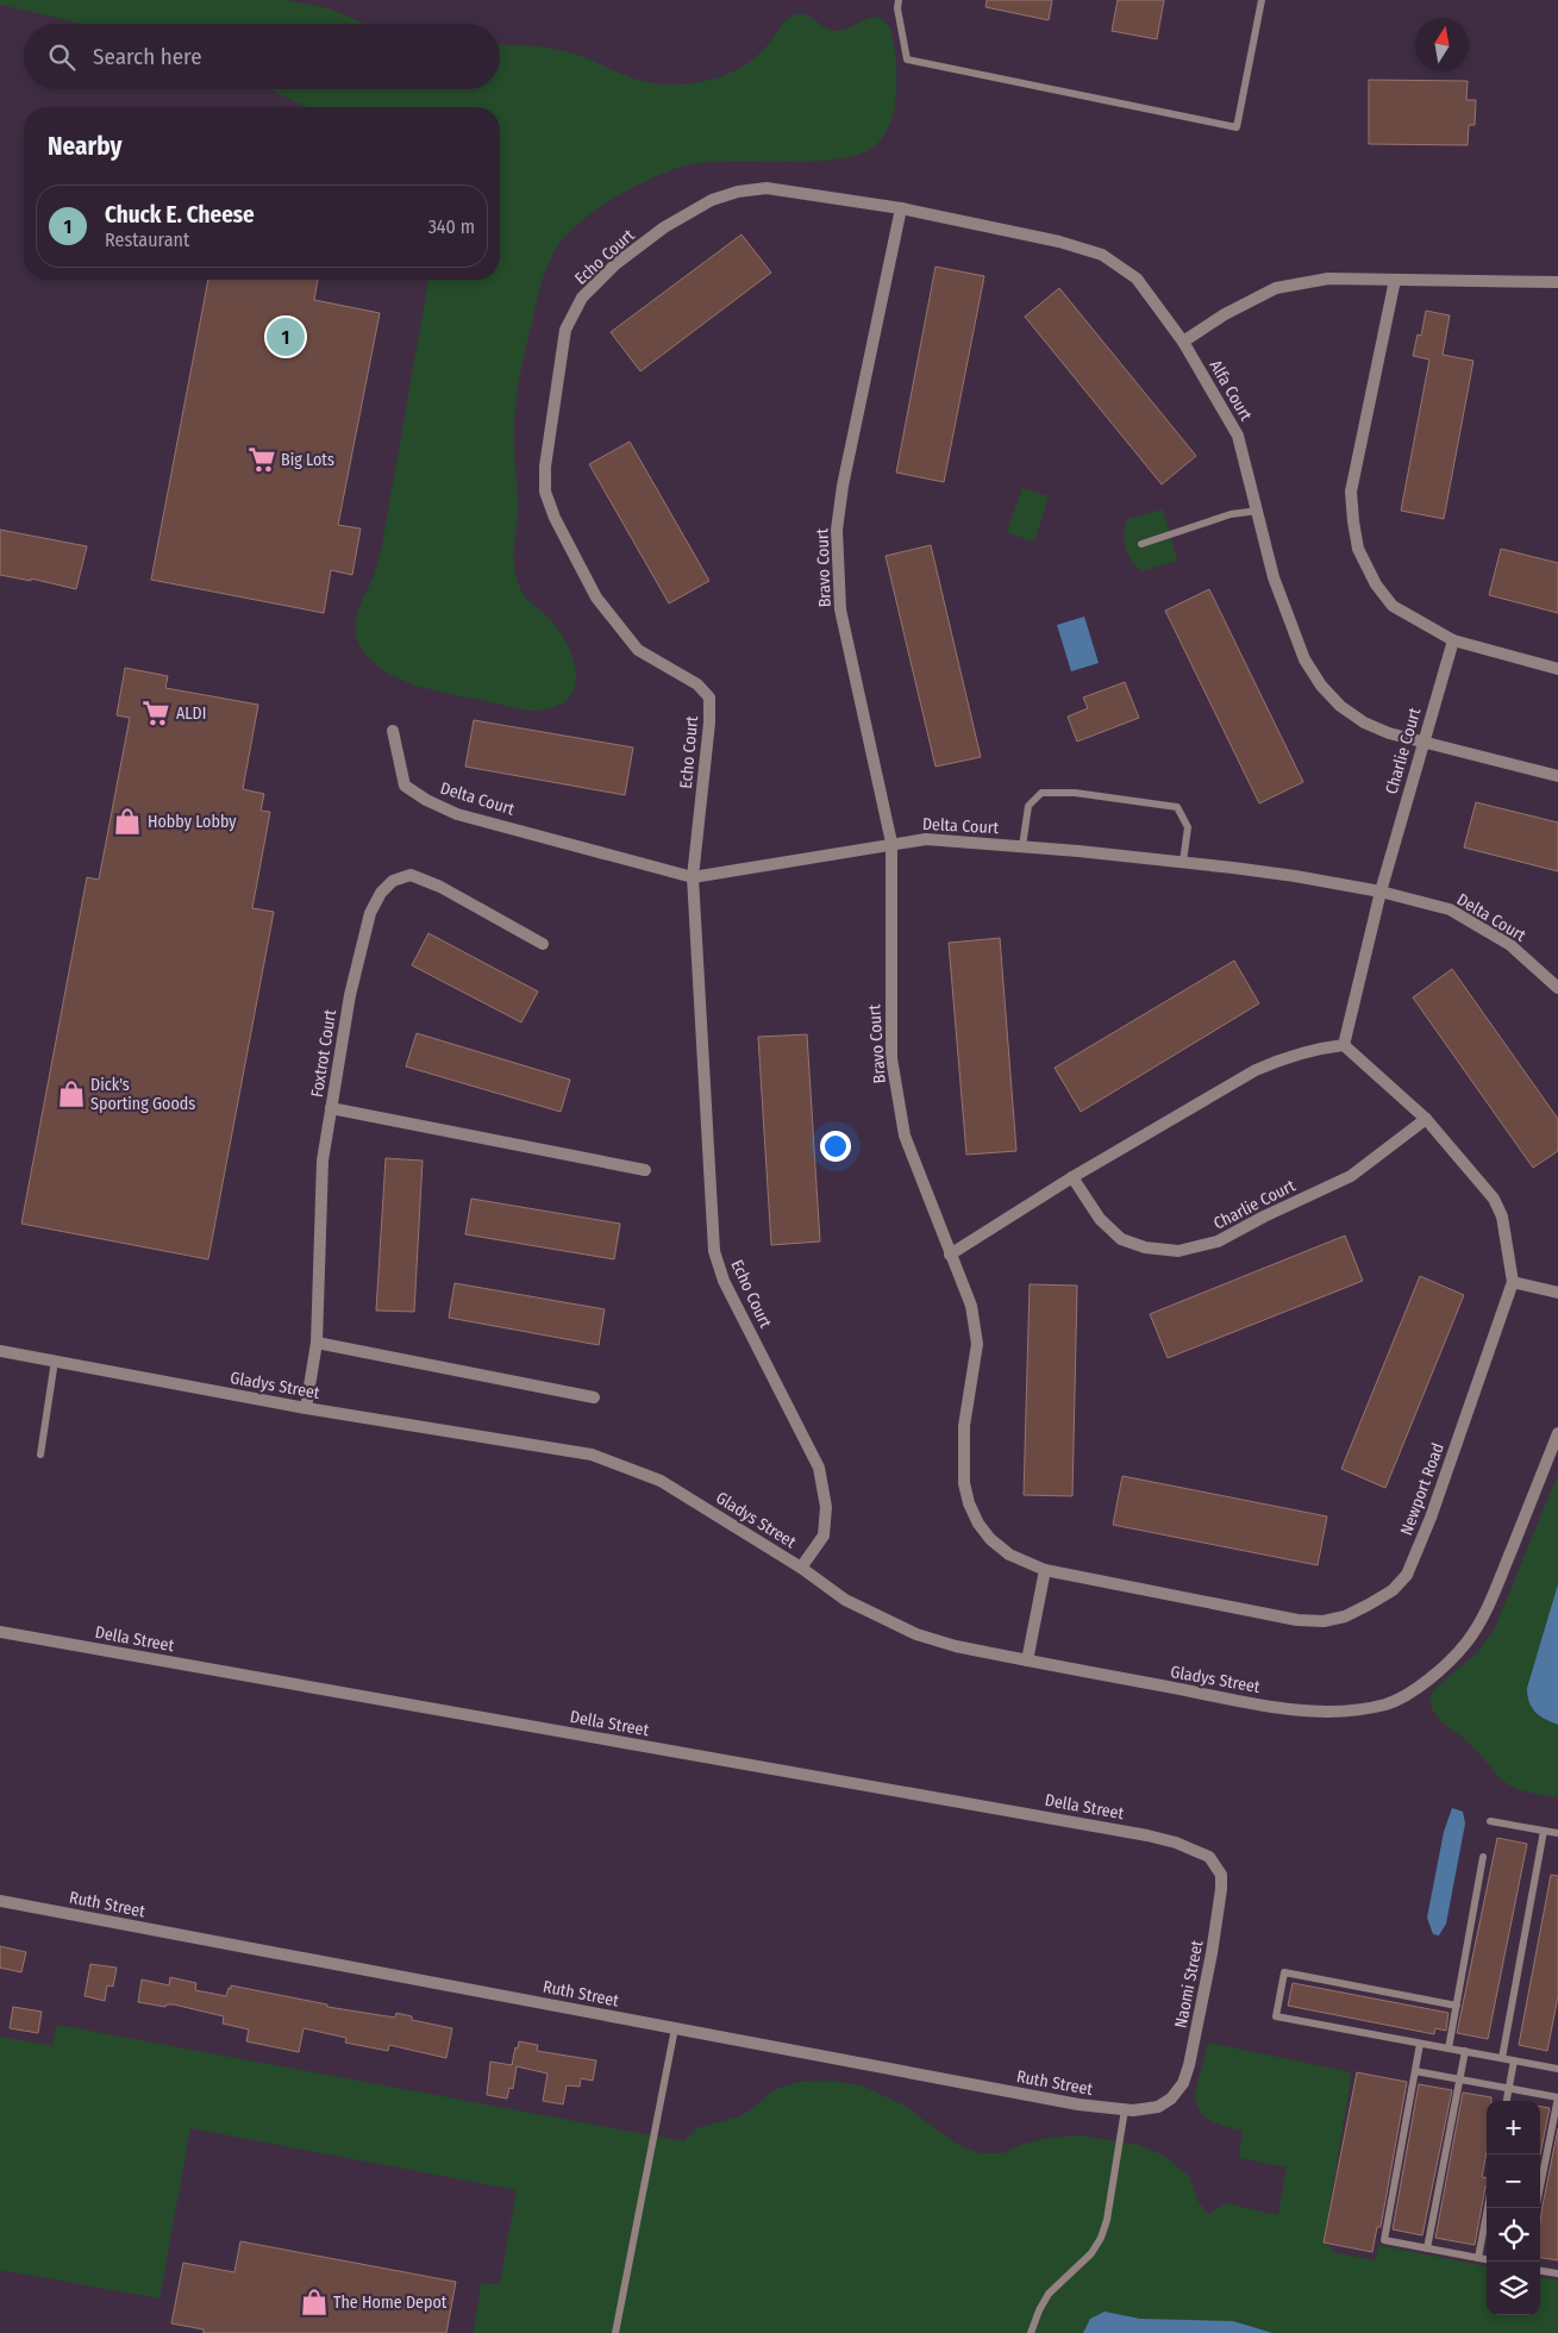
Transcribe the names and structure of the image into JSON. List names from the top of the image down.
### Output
{
  "streets": {
    "street": [
      "Echo Court",
      "Alfa Court",
      "Bravo Court",
      "Charlie Court",
      "Delta Court",
      "Foxtrot Court",
      "Gladys Street",
      "Newport Road",
      "Della Street",
      "Ruth Street",
      "Naomi Street"
    ]
  },
  "crossings": [
    ["Echo Court", "Alfa Court"],
    ["Echo Court", "Bravo Court"],
    ["Echo Court", "Delta Court"],
    ["Echo Court", "Gladys Street"],
    ["Alfa Court", "Bravo Court"],
    ["Alfa Court", "Charlie Court"],
    ["Bravo Court", "Delta Court"],
    ["Bravo Court", "Newport Road"],
    ["Charlie Court", "Delta Court"],
    ["Foxtrot Court", "Gladys Street"],
    ["Della Street", "Naomi Street"],
    ["Ruth Street", "Naomi Street"]
  ],
  "places": {
    "supermarket": ["Big Lots", "ALDI"],
    "shop": ["Hobby Lobby", "Dick's Sporting Goods", "The Home Depot"]
  },
  "north": "top",
  "page": {
    "search": "Search here",
    "heading": "Nearby",
    "list": [
      {
        "mark": "1",
        "name": "Chuck E. Cheese",
        "note": "Restaurant",
        "value": "340 m"
      }
    ],
    "pins": "1",
    "map_buttons": ["+", "−"]
  }
}
